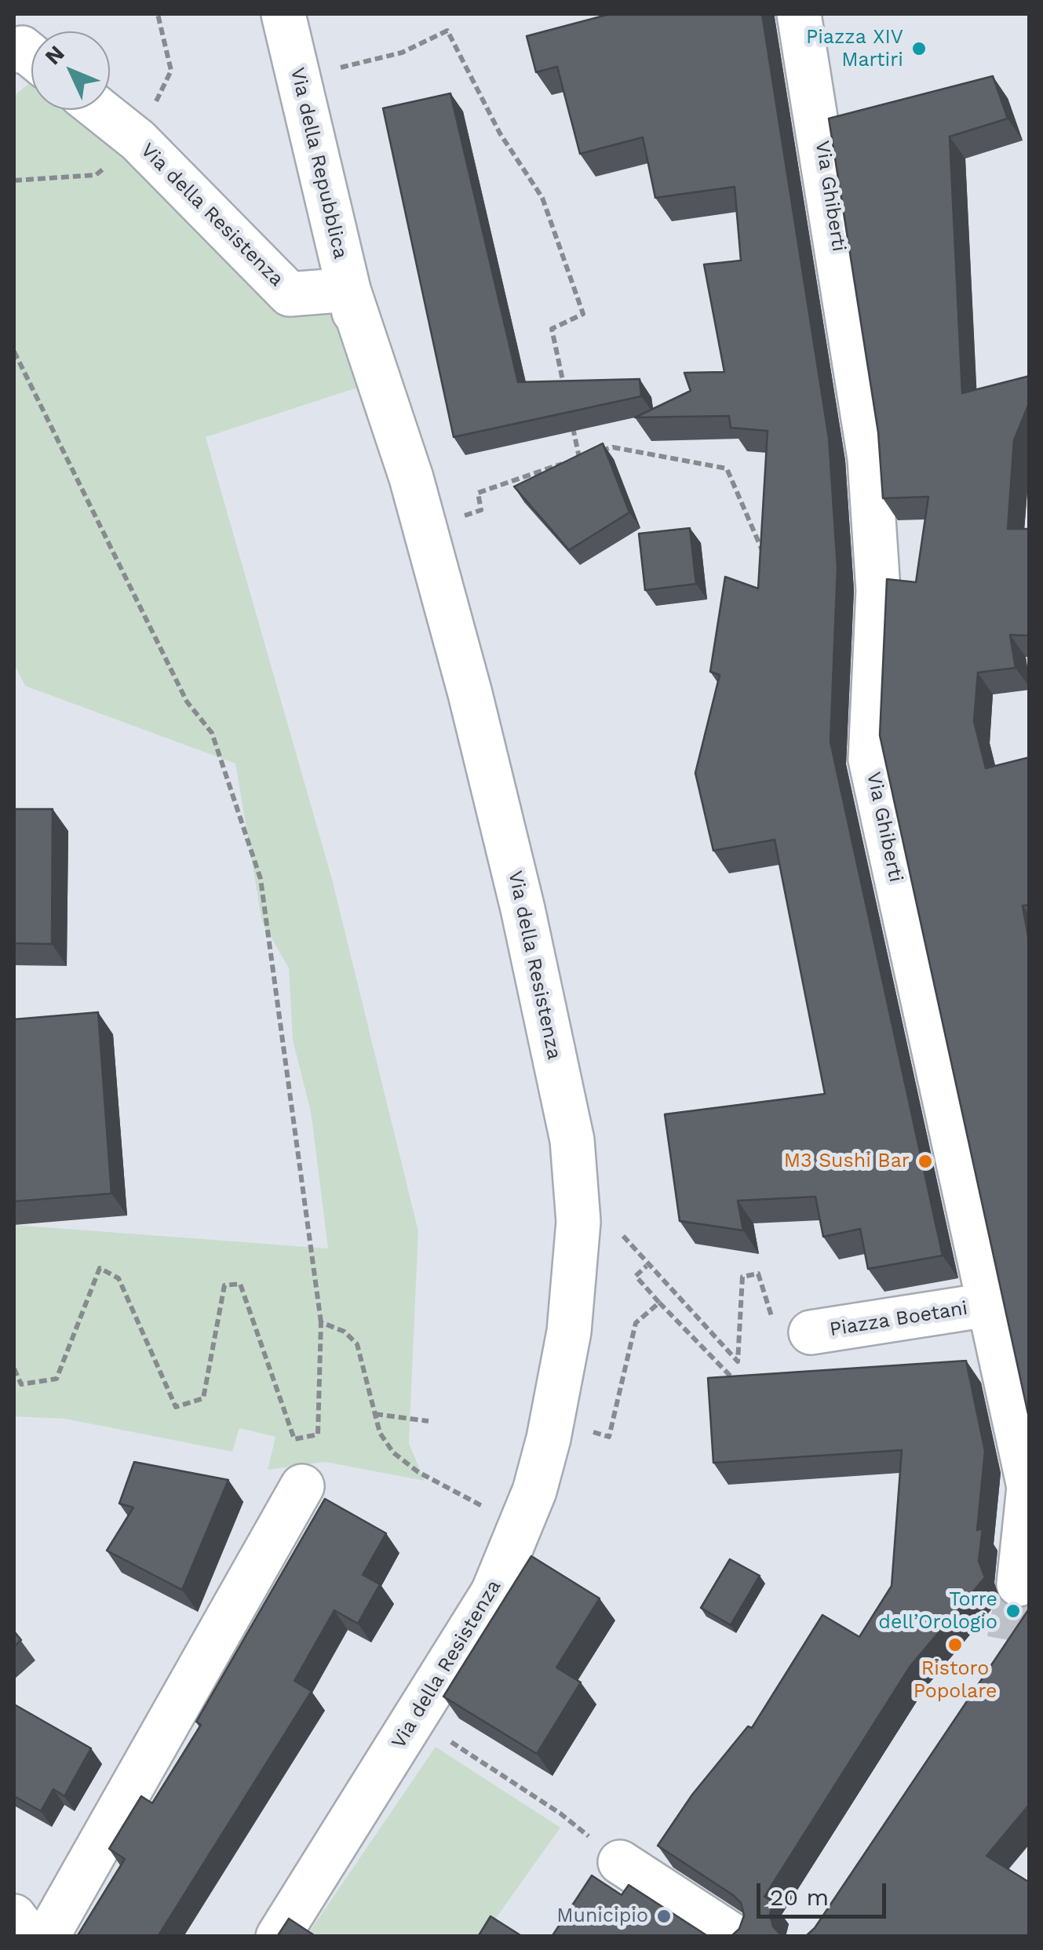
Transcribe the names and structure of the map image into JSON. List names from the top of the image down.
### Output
{
  "streets": {
    "street": [
      "Via della Repubblica",
      "Via Ghiberti",
      "Via della Resistenza",
      "Piazza Boetani"
    ]
  },
  "crossings": [
    ["Via della Repubblica", "Via della Resistenza"],
    ["Via Ghiberti", "Piazza Boetani"]
  ],
  "places": [
    "Piazza XIV Martiri",
    "M3 Sushi Bar",
    "Torre dell’Orologio",
    "Ristoro Popolare",
    "Municipio"
  ],
  "scale_bar": "20 m",
  "north": "top left"
}
